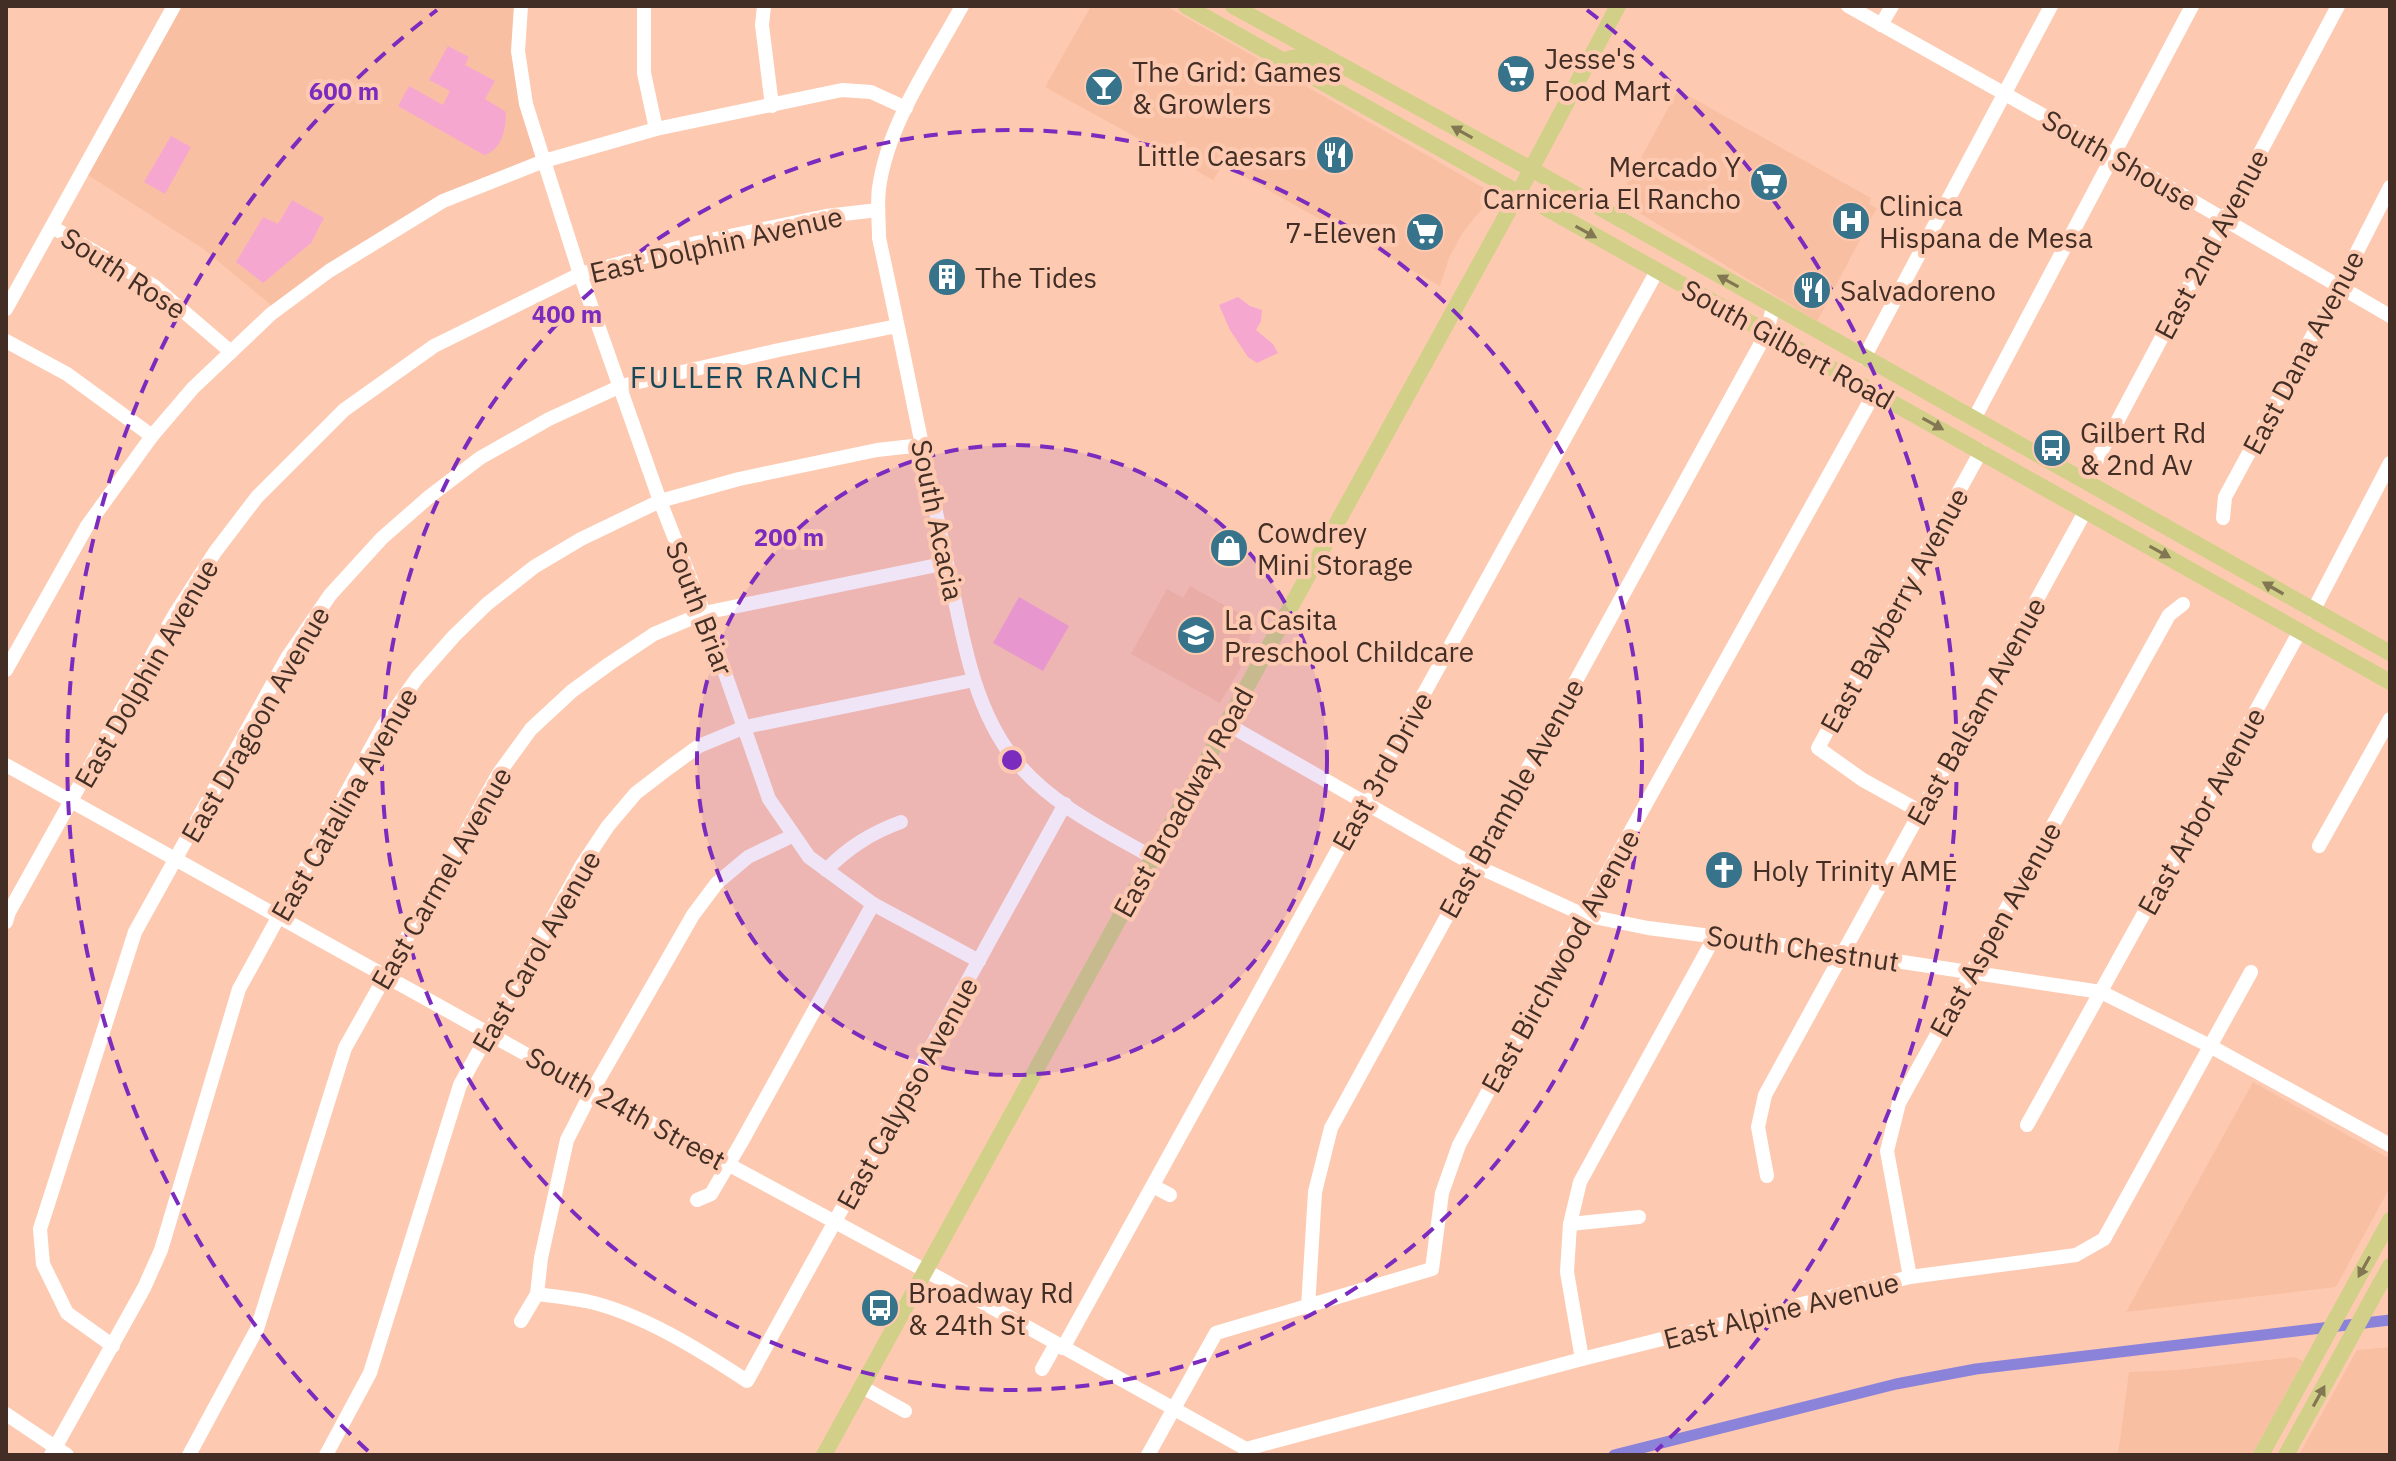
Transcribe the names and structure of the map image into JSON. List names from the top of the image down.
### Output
{
  "streets": {
    "main road": ["South Gilbert Road", "East Broadway Road"],
    "street": [
      "South Shouse",
      "East Dolphin Avenue",
      "East 2nd Avenue",
      "South Rose",
      "East Dana Avenue",
      "South Acacia",
      "South Briar",
      "East Bayberry Avenue",
      "East Balsam Avenue",
      "East Dragoon Avenue",
      "East 3rd Drive",
      "East Bramble Avenue",
      "East Catalina Avenue",
      "East Arbor Avenue",
      "East Carmel Avenue",
      "East Aspen Avenue",
      "South Chestnut",
      "East Carol Avenue",
      "East Birchwood Avenue",
      "East Calypso Avenue",
      "South 24th Street",
      "East Alpine Avenue"
    ]
  },
  "crossings": [
    ["South Shouse", "East 2nd Avenue"],
    ["South Shouse", "East Dana Avenue"],
    ["East Dolphin Avenue", "South Acacia"],
    ["East Dolphin Avenue", "South Briar"],
    ["East Dolphin Avenue", "South 24th Street"],
    ["East 2nd Avenue", "South Gilbert Road"],
    ["South Gilbert Road", "East Bayberry Avenue"],
    ["South Gilbert Road", "East Balsam Avenue"],
    ["South Gilbert Road", "East 3rd Drive"],
    ["South Gilbert Road", "East Bramble Avenue"],
    ["South Gilbert Road", "East Broadway Road"],
    ["South Gilbert Road", "East Arbor Avenue"],
    ["South Gilbert Road", "East Birchwood Avenue"],
    ["South Acacia", "East Dragoon Avenue"],
    ["South Acacia", "East Broadway Road"],
    ["South Acacia", "East Catalina Avenue"],
    ["South Acacia", "East Carmel Avenue"],
    ["South Acacia", "East Carol Avenue"],
    ["South Acacia", "East Calypso Avenue"],
    ["South Briar", "East Dragoon Avenue"],
    ["South Briar", "East Catalina Avenue"],
    ["South Briar", "East Carmel Avenue"],
    ["South Briar", "East Carol Avenue"],
    ["South Briar", "East Calypso Avenue"],
    ["East Bayberry Avenue", "East Balsam Avenue"],
    ["East Balsam Avenue", "South Chestnut"],
    ["East Dragoon Avenue", "East Catalina Avenue"],
    ["East Dragoon Avenue", "South 24th Street"],
    ["East 3rd Drive", "South Chestnut"],
    ["East 3rd Drive", "South 24th Street"],
    ["East Bramble Avenue", "South Chestnut"],
    ["East Bramble Avenue", "East Birchwood Avenue"],
    ["East Broadway Road", "South Chestnut"],
    ["East Broadway Road", "South 24th Street"],
    ["East Catalina Avenue", "South 24th Street"],
    ["East Arbor Avenue", "South Chestnut"],
    ["East Carmel Avenue", "South 24th Street"],
    ["East Aspen Avenue", "South Chestnut"],
    ["East Aspen Avenue", "East Alpine Avenue"],
    ["South Chestnut", "East Birchwood Avenue"],
    ["South Chestnut", "East Alpine Avenue"],
    ["East Carol Avenue", "South 24th Street"],
    ["East Birchwood Avenue", "South 24th Street"],
    ["East Calypso Avenue", "South 24th Street"],
    ["South 24th Street", "East Alpine Avenue"]
  ],
  "districts": ["FULLER RANCH"],
  "places": {
    "supermarket": ["Jesse's Food Mart", "Mercado Y Carniceria El Rancho", "7-Eleven"],
    "bar": ["The Grid: Games & Growlers"],
    "restaurant": ["Little Caesars", "Salvadoreno"],
    "hospital": ["Clinica Hispana de Mesa"],
    "building": ["The Tides"],
    "bus stop": ["Gilbert Rd & 2nd Av", "Broadway Rd & 24th St"],
    "shop": ["Cowdrey Mini Storage"],
    "school or university": ["La Casita Preschool Childcare"],
    "church": ["Holy Trinity AME"]
  },
  "rings": ["600 m", "400 m", "200 m"]
}
